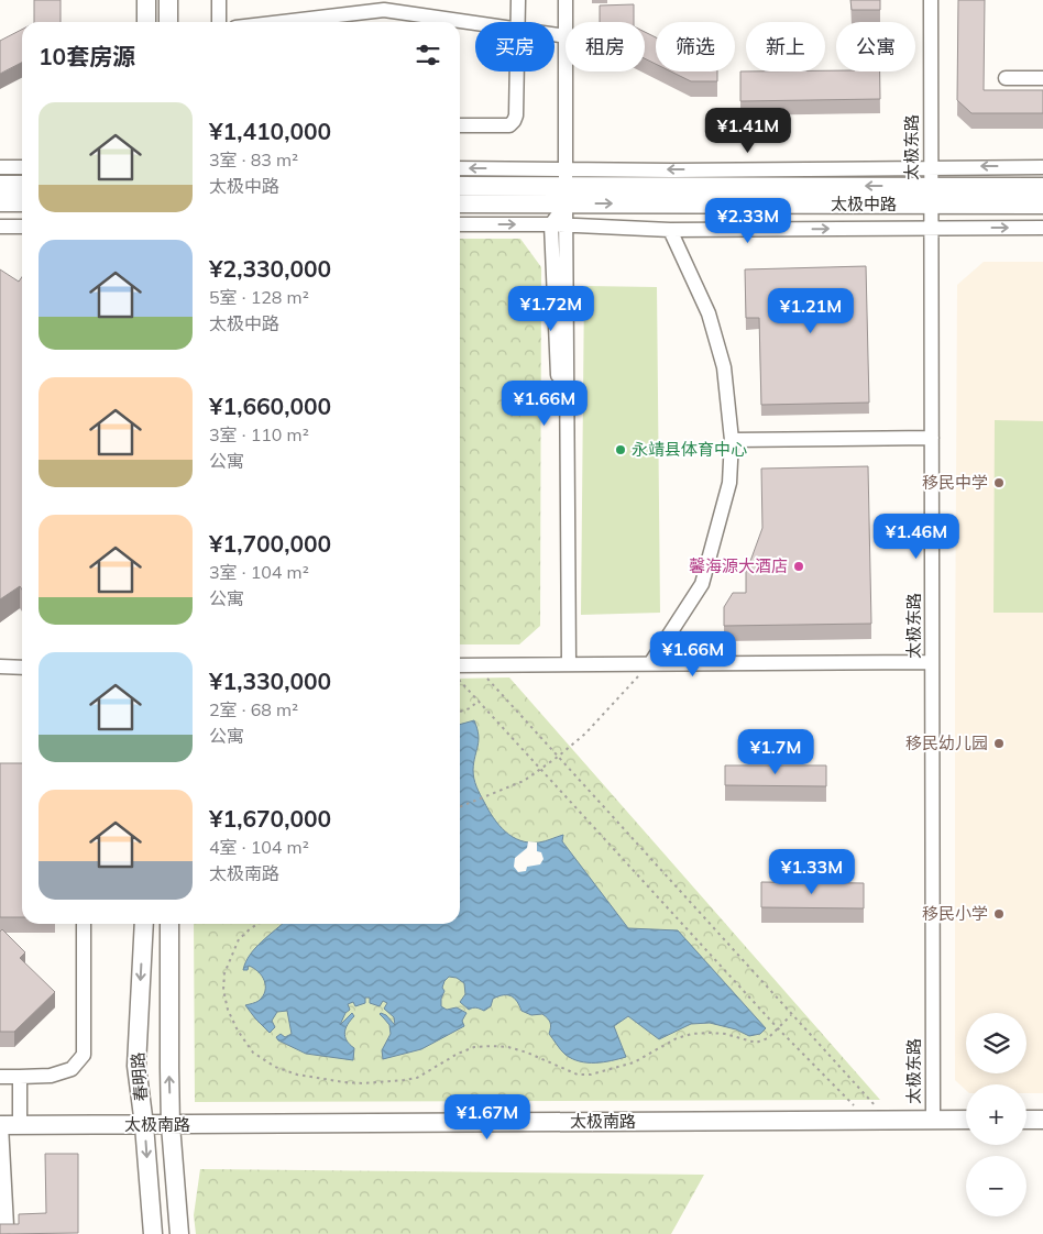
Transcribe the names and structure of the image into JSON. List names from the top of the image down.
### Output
{
  "streets": {
    "main road": ["太极中路", "春明路", "太极南路"],
    "street": ["太极东路"]
  },
  "crossings": [
    ["太极东路", "太极中路"],
    ["太极东路", "太极南路"],
    ["春明路", "太极南路"]
  ],
  "places": [
    "永靖县体育中心",
    "移民中学",
    "馨海源大酒店",
    "移民幼儿园",
    "移民小学"
  ],
  "page": {
    "chip": [
      "买房",
      "租房",
      "筛选",
      "新上",
      "公寓"
    ],
    "heading": "10套房源",
    "list": [
      {
        "name": "¥1,410,000",
        "note": "3室 · 83 m² · 太极中路"
      },
      {
        "name": "¥2,330,000",
        "note": "5室 · 128 m² · 太极中路"
      },
      {
        "name": "¥1,660,000",
        "note": "3室 · 110 m² · 公寓"
      },
      {
        "name": "¥1,700,000",
        "note": "3室 · 104 m² · 公寓"
      },
      {
        "name": "¥1,330,000",
        "note": "2室 · 68 m² · 公寓"
      },
      {
        "name": "¥1,670,000",
        "note": "4室 · 104 m² · 太极南路"
      }
    ],
    "price": [
      "¥1.41M",
      "¥2.33M",
      "¥1.72M",
      "¥1.21M",
      "¥1.66M",
      "¥1.46M",
      "¥1.66M",
      "¥1.7M",
      "¥1.33M",
      "¥1.67M"
    ],
    "map_buttons": ["+", "−"]
  }
}
